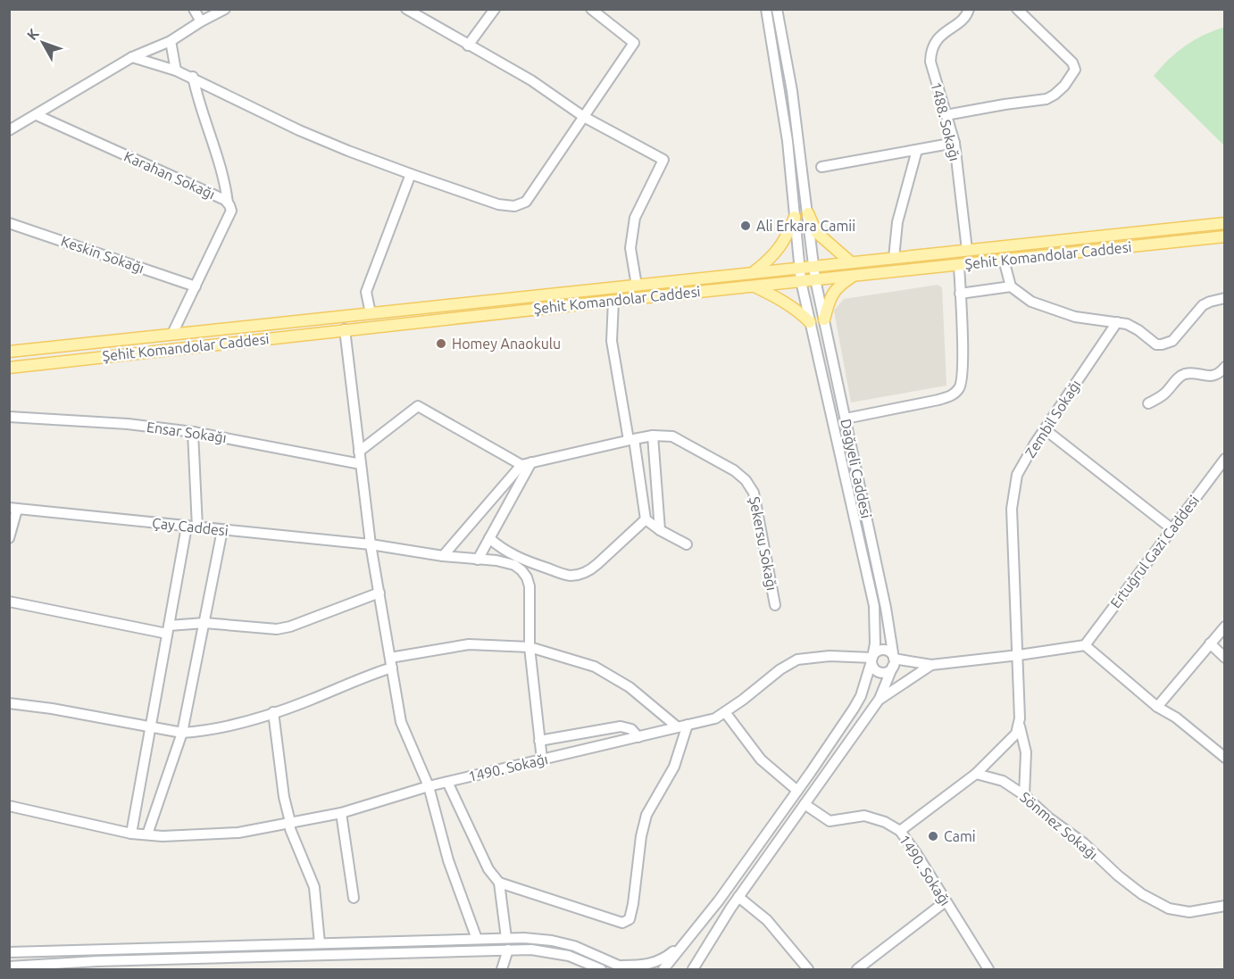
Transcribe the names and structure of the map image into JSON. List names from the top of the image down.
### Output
{
  "streets": {
    "main road": ["Şehit Komandolar Caddesi"],
    "street": [
      "1488. Sokağı",
      "Karahan Sokağı",
      "Keskin Sokağı",
      "Zembil Sokağı",
      "Ensar Sokağı",
      "Dağyeli Caddesi",
      "Çay Caddesi",
      "Şekersu Sokağı",
      "Ertuğrul Gazi Caddesi",
      "1490. Sokağı",
      "Sönmez Sokağı"
    ]
  },
  "crossings": [
    ["1488. Sokağı", "Şehit Komandolar Caddesi"],
    ["Karahan Sokağı", "Keskin Sokağı"],
    ["Karahan Sokağı", "Şehit Komandolar Caddesi"],
    ["Şehit Komandolar Caddesi", "Dağyeli Caddesi"],
    ["Zembil Sokağı", "Sönmez Sokağı"],
    ["Dağyeli Caddesi", "1490. Sokağı"],
    ["Çay Caddesi", "1490. Sokağı"]
  ],
  "places": ["Ali Erkara Camii", "Homey Anaokulu", "Cami"],
  "north": "top left"
}
